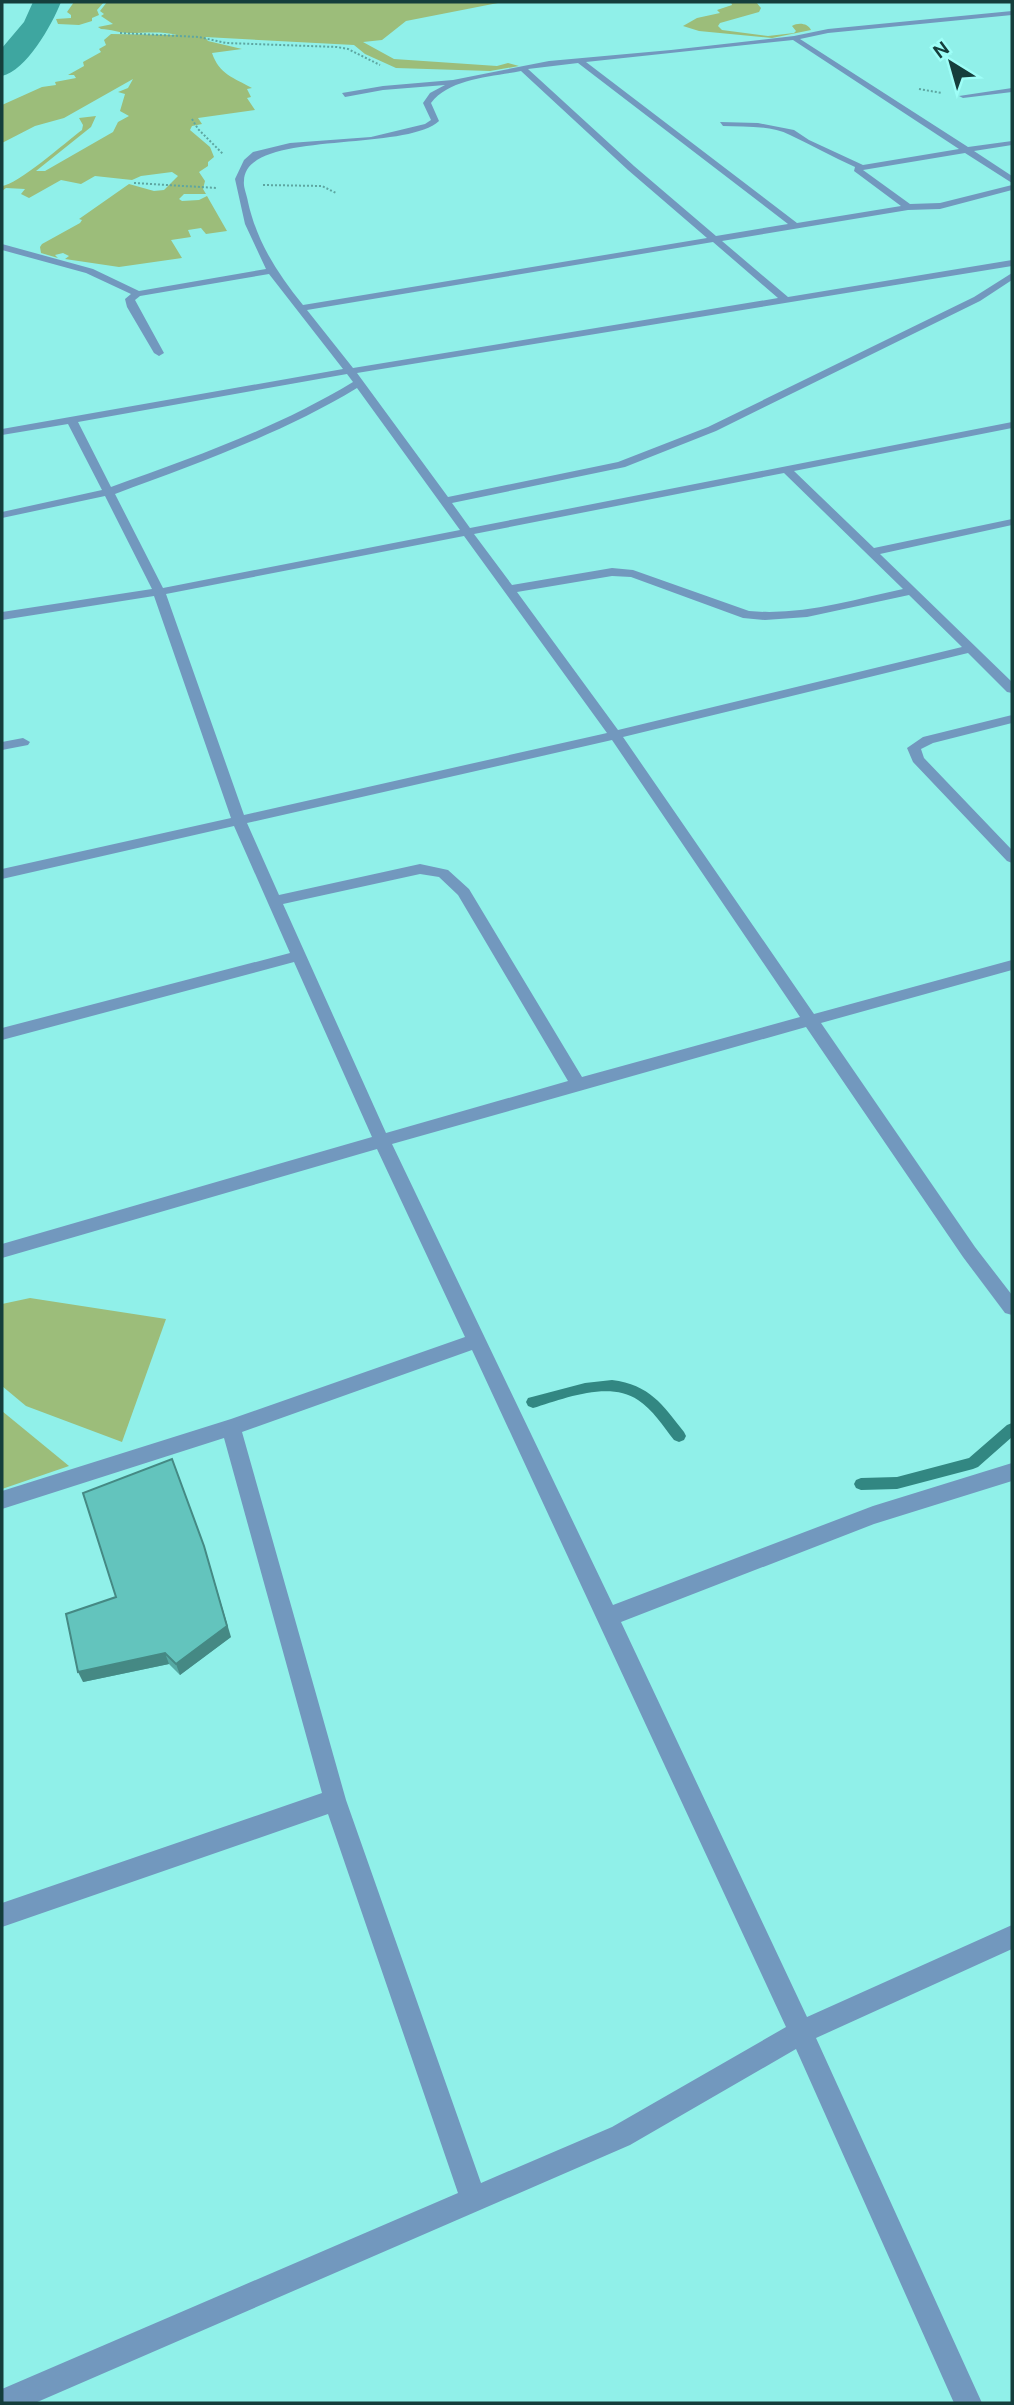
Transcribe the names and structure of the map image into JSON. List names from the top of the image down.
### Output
{
  "north": "top left"
}
